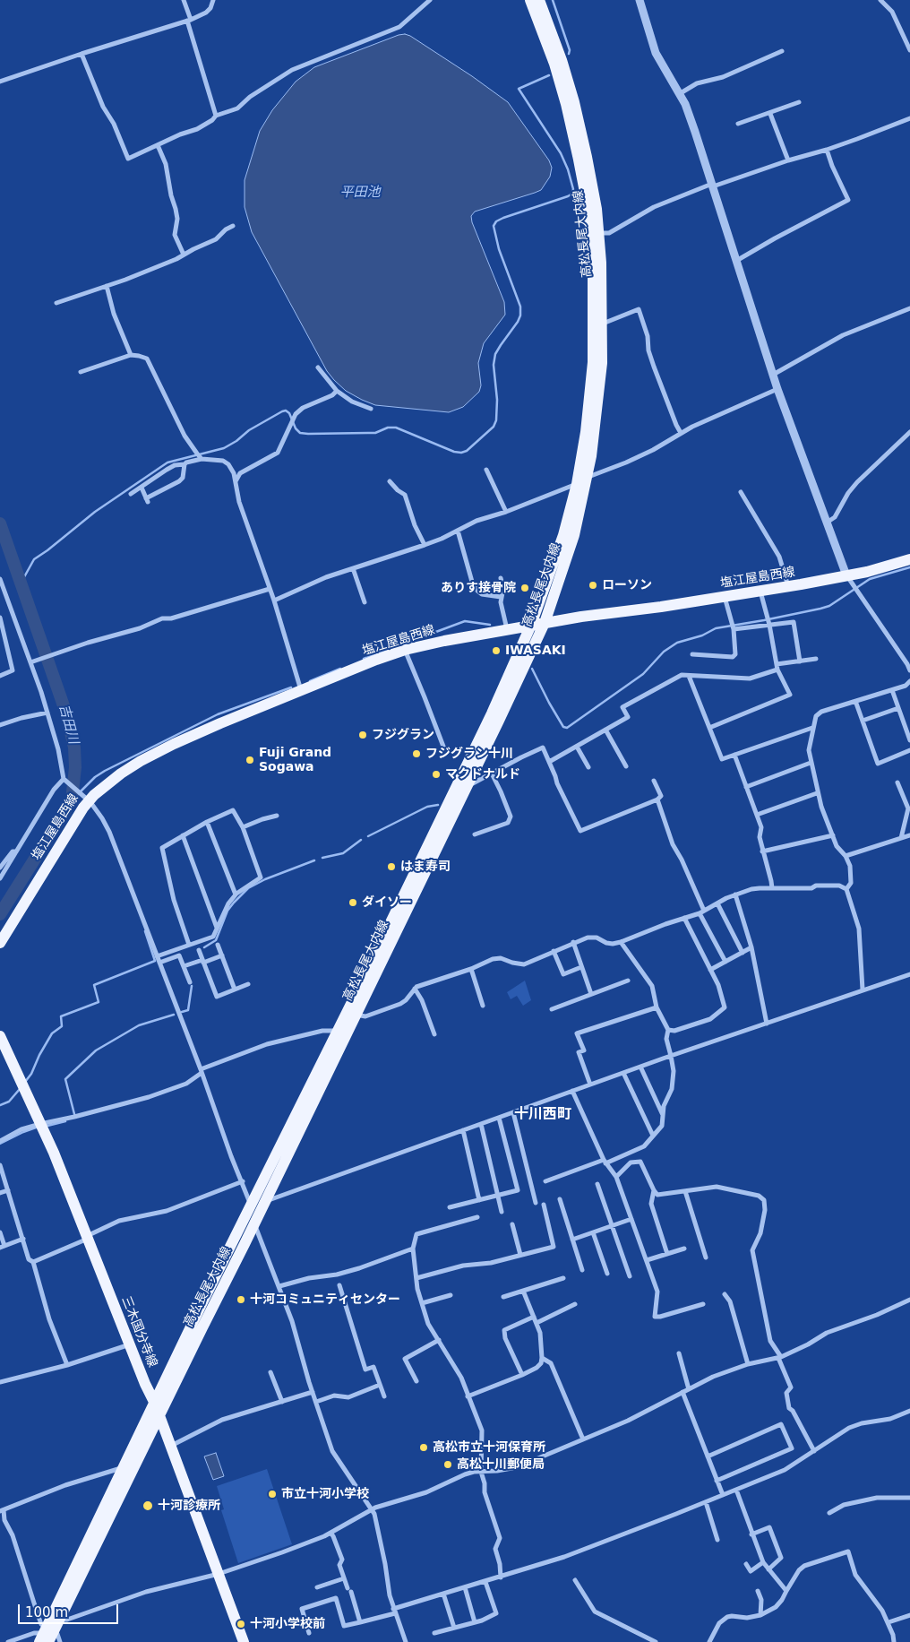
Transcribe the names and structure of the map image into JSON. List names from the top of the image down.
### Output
{
  "streets": {
    "main road": ["高松長尾大内線", "塩江屋島西線", "三木国分寺線"]
  },
  "crossings": [
    ["高松長尾大内線", "塩江屋島西線"],
    ["高松長尾大内線", "三木国分寺線"]
  ],
  "districts": ["十川西町"],
  "water": ["平田池", "吉田川"],
  "places": [
    "ローソン",
    "ありす接骨院",
    "IWASAKI",
    "フジグラン",
    "フジグラン十川",
    "Fuji Grand Sogawa",
    "マクドナルド",
    "はま寿司",
    "ダイソー",
    "十河コミュニティセンター",
    "高松市立十河保育所",
    "高松十川郵便局",
    "市立十河小学校",
    "十河診療所",
    "十河小学校前"
  ],
  "scale_bar": "100 m"
}
